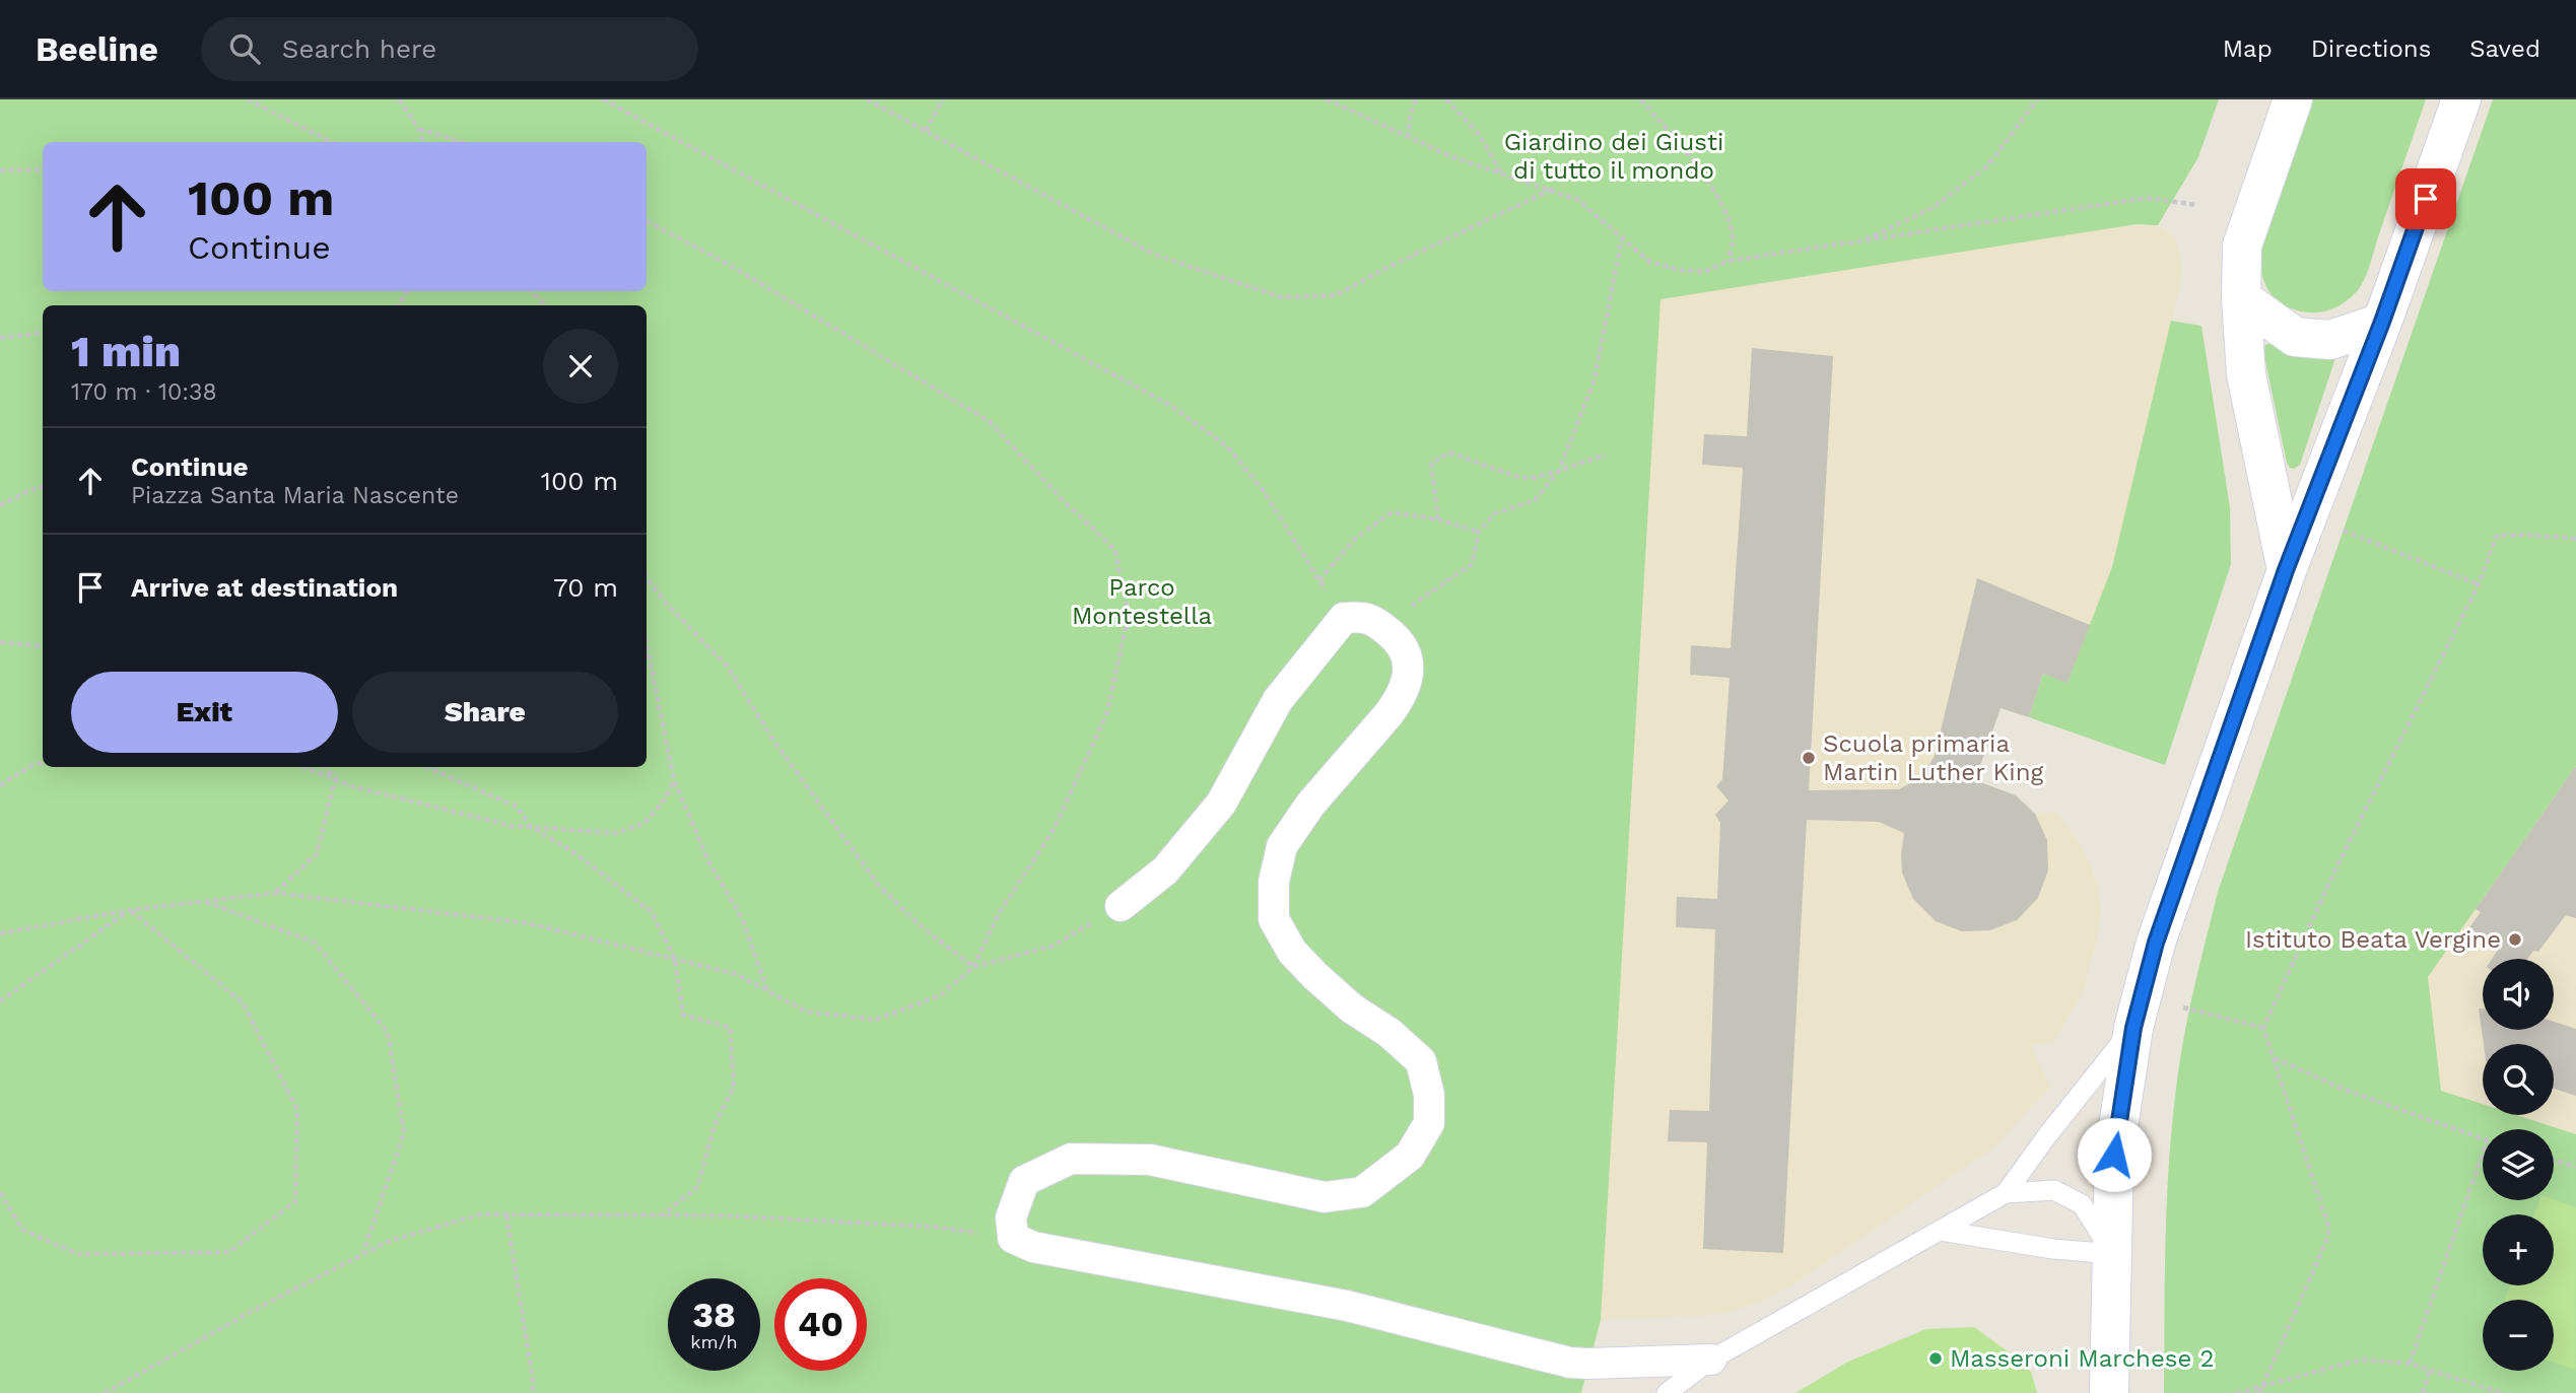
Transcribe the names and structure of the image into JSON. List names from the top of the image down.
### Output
{
  "parks": ["Giardino dei Giusti di tutto il mondo", "Parco Montestella"],
  "places": ["Scuola primaria Martin Luther King", "Istituto Beata Vergine", "Masseroni Marchese 2"],
  "page": {
    "header": "Beeline",
    "search": "Search here",
    "nav": ["Map", "Directions", "Saved"],
    "turn": ["100 m", "Continue"],
    "heading": ["1 min", "170 m · 10:38"],
    "list": [
      {
        "name": "Continue",
        "note": "Piazza Santa Maria Nascente",
        "value": "100 m"
      },
      {
        "name": "Arrive at destination",
        "value": "70 m"
      }
    ],
    "buttons": ["Exit", "Share"],
    "map_buttons": ["+", "−"],
    "speed": "38 km/h",
    "limit": "40"
  }
}
